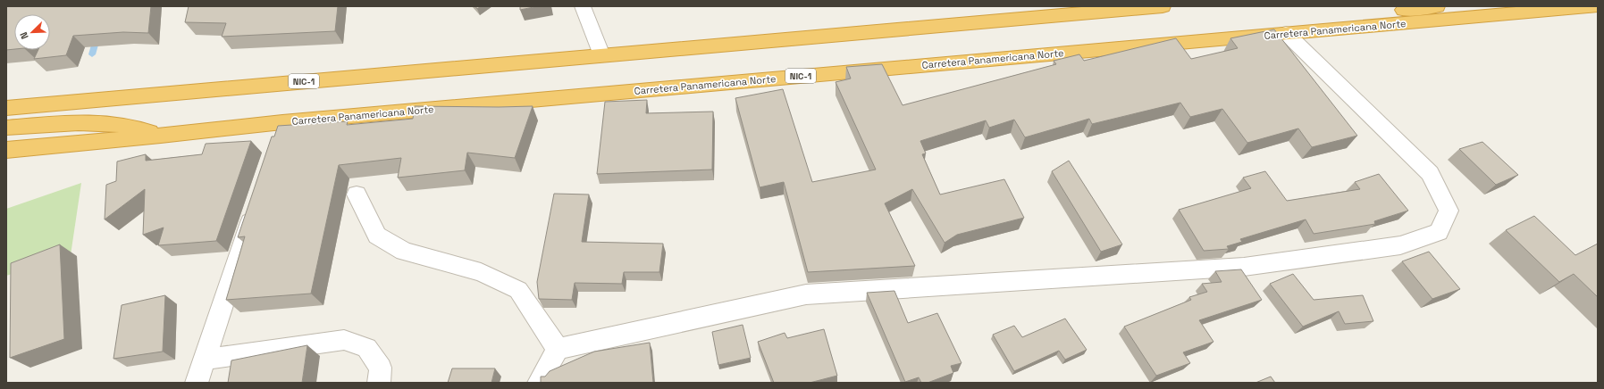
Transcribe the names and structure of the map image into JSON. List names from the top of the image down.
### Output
{
  "streets": {
    "highway": ["Carretera Panamericana Norte", "NIC-1"]
  },
  "north": "bottom left"
}
